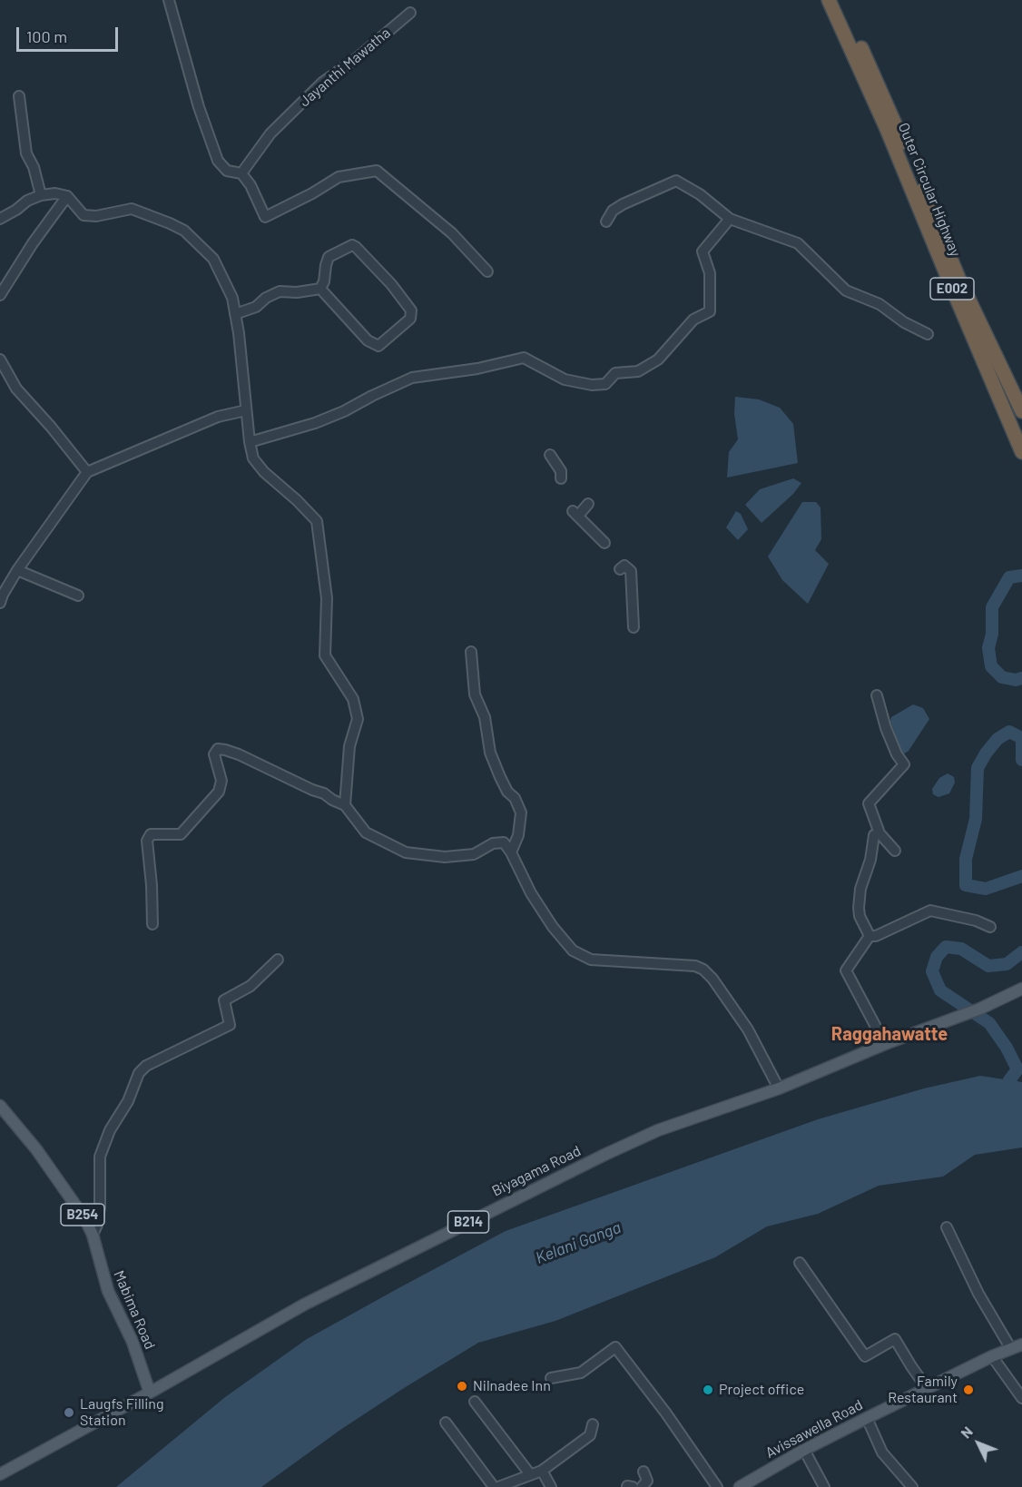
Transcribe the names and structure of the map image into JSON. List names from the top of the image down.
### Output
{
  "streets": {
    "highway": ["Outer Circular Highway", "E002"],
    "main road": [
      "Biyagama Road",
      "B254",
      "B214",
      "Mabima Road",
      "Avissawella Road"
    ],
    "street": ["Jayanthi Mawatha"]
  },
  "crossings": [
    ["Biyagama Road", "Mabima Road"]
  ],
  "districts": ["Raggahawatte"],
  "water": ["Kelani Ganga"],
  "places": [
    "Nilnadee Inn",
    "Project office",
    "Family Restaurant",
    "Laugfs Filling Station"
  ],
  "scale_bar": "100 m",
  "north": "top left"
}
